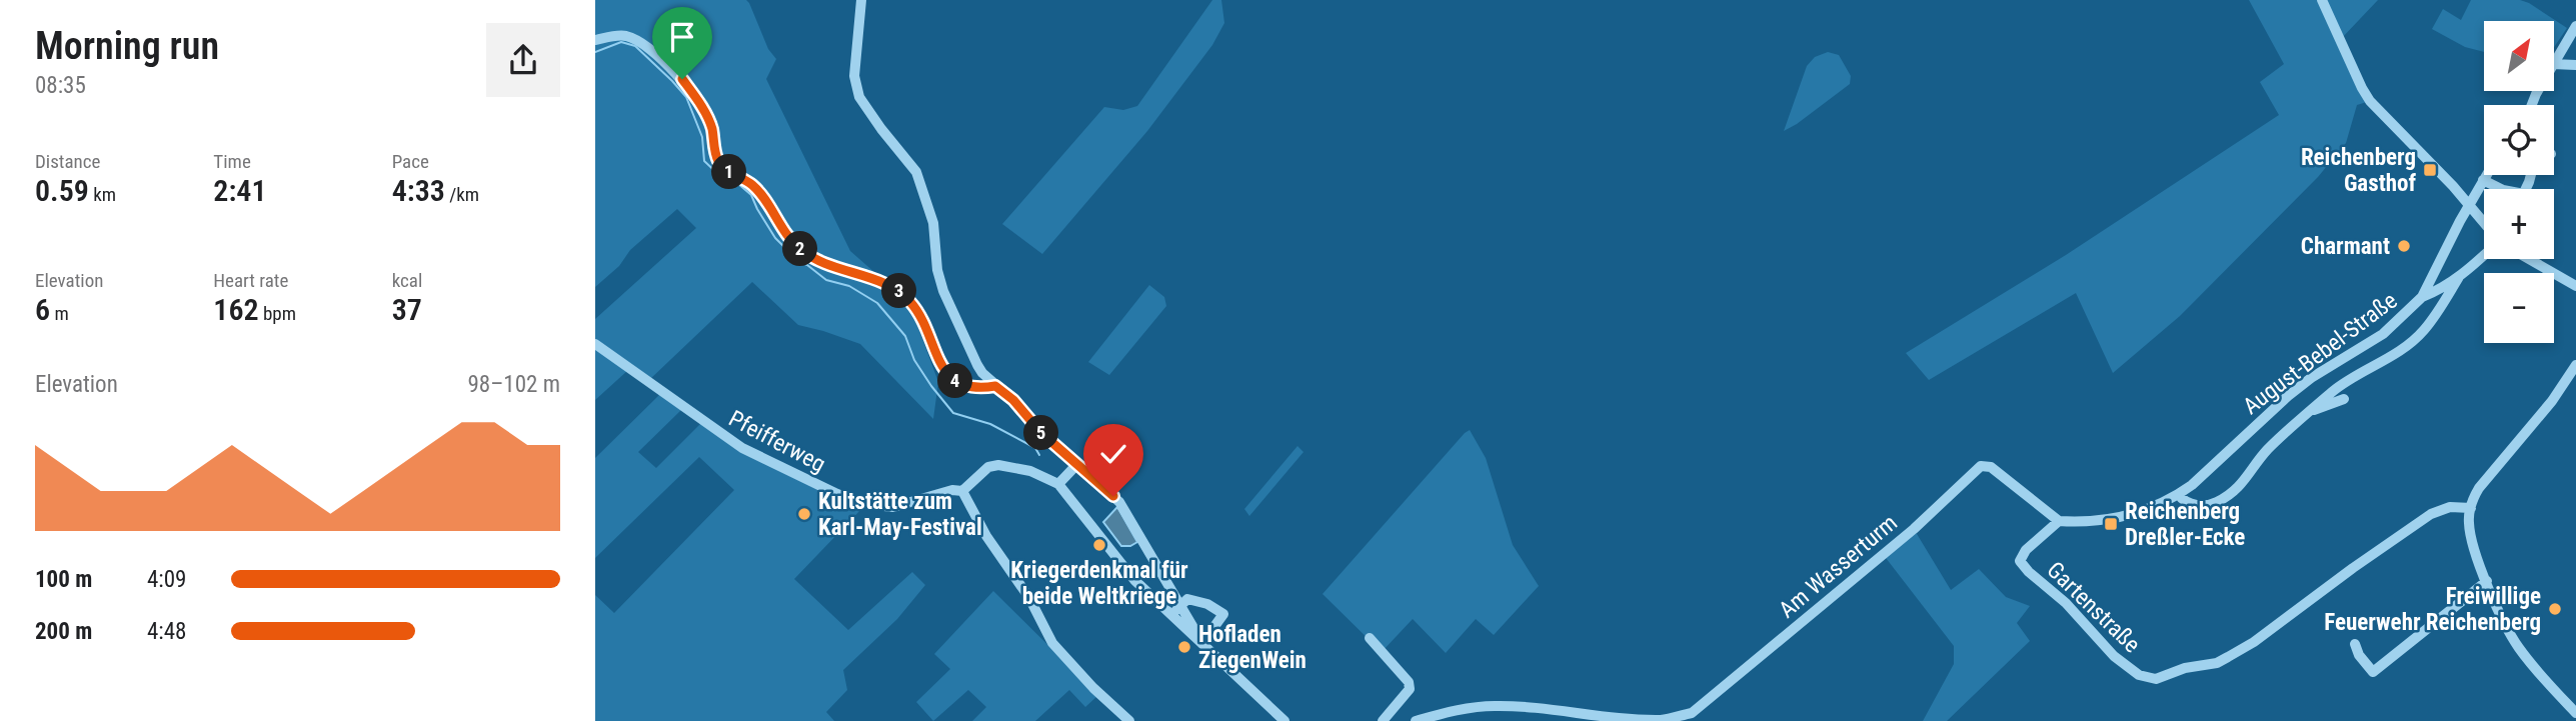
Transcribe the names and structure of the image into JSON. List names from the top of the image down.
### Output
{
  "streets": {
    "street": [
      "August-Bebel-Straße",
      "Pfeifferweg",
      "Am Wasserturm",
      "Gartenstraße"
    ]
  },
  "crossings": [
    ["August-Bebel-Straße", "Am Wasserturm"],
    ["August-Bebel-Straße", "Gartenstraße"],
    ["Am Wasserturm", "Gartenstraße"]
  ],
  "places": {
    "transit": ["Reichenberg Gasthof", "Reichenberg Dreßler-Ecke"],
    "other": [
      "Charmant",
      "Kultstätte zum Karl-May-Festival",
      "Kriegerdenkmal für beide Weltkriege",
      "Freiwillige Feuerwehr Reichenberg",
      "Hofladen ZiegenWein"
    ]
  },
  "north": "top right",
  "page": {
    "heading": ["Morning run", "08:35"],
    "map_buttons": ["+", "−"],
    "stats": [
      ["Distance", "0.59 km"],
      ["Time", "2:41"],
      ["Pace", "4:33 /km"],
      ["Elevation", "6 m"],
      ["Heart rate", "162 bpm"],
      ["kcal", "37"]
    ],
    "pins": [
      "1",
      "2",
      "3",
      "4",
      "5"
    ],
    "chart": ["Elevation", "98–102 m"],
    "list": [
      {
        "name": "100 m",
        "note": "4:09"
      },
      {
        "name": "200 m",
        "note": "4:48"
      }
    ]
  }
}
